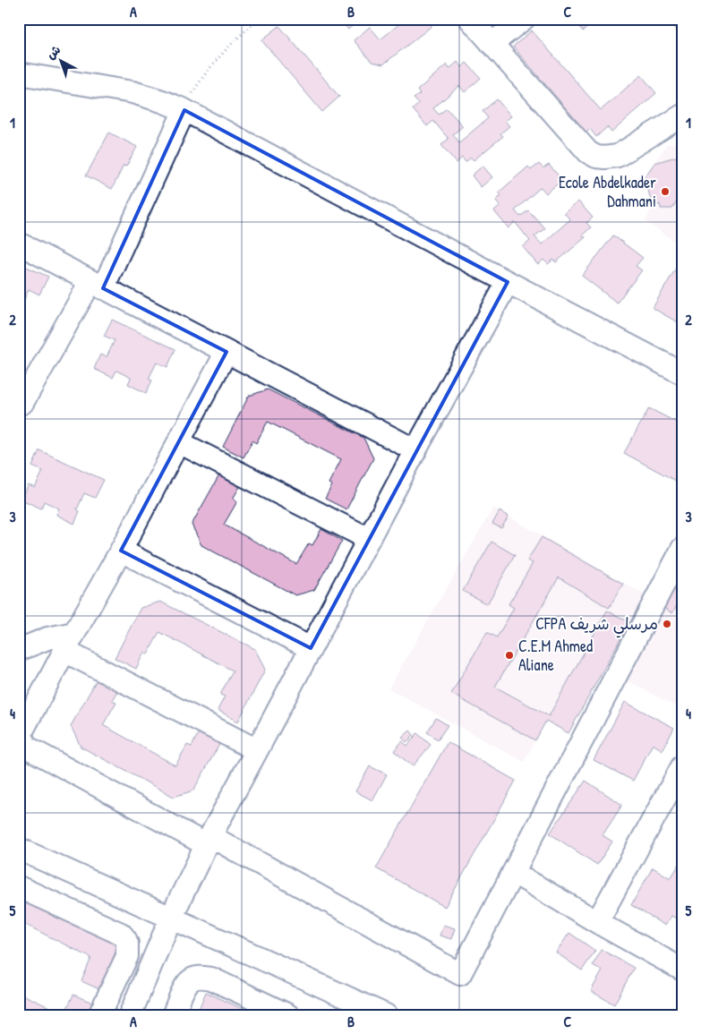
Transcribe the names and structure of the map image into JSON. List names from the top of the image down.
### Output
{
  "places": ["Ecole Abdelkader Dahmani", "CFPA مرسلي شريف", "C.E.M Ahmed Aliane"],
  "north": "top left",
  "grid": {
    "columns": ["A", "B", "C"],
    "rows": [
      "1",
      "2",
      "3",
      "4",
      "5"
    ]
  }
}
